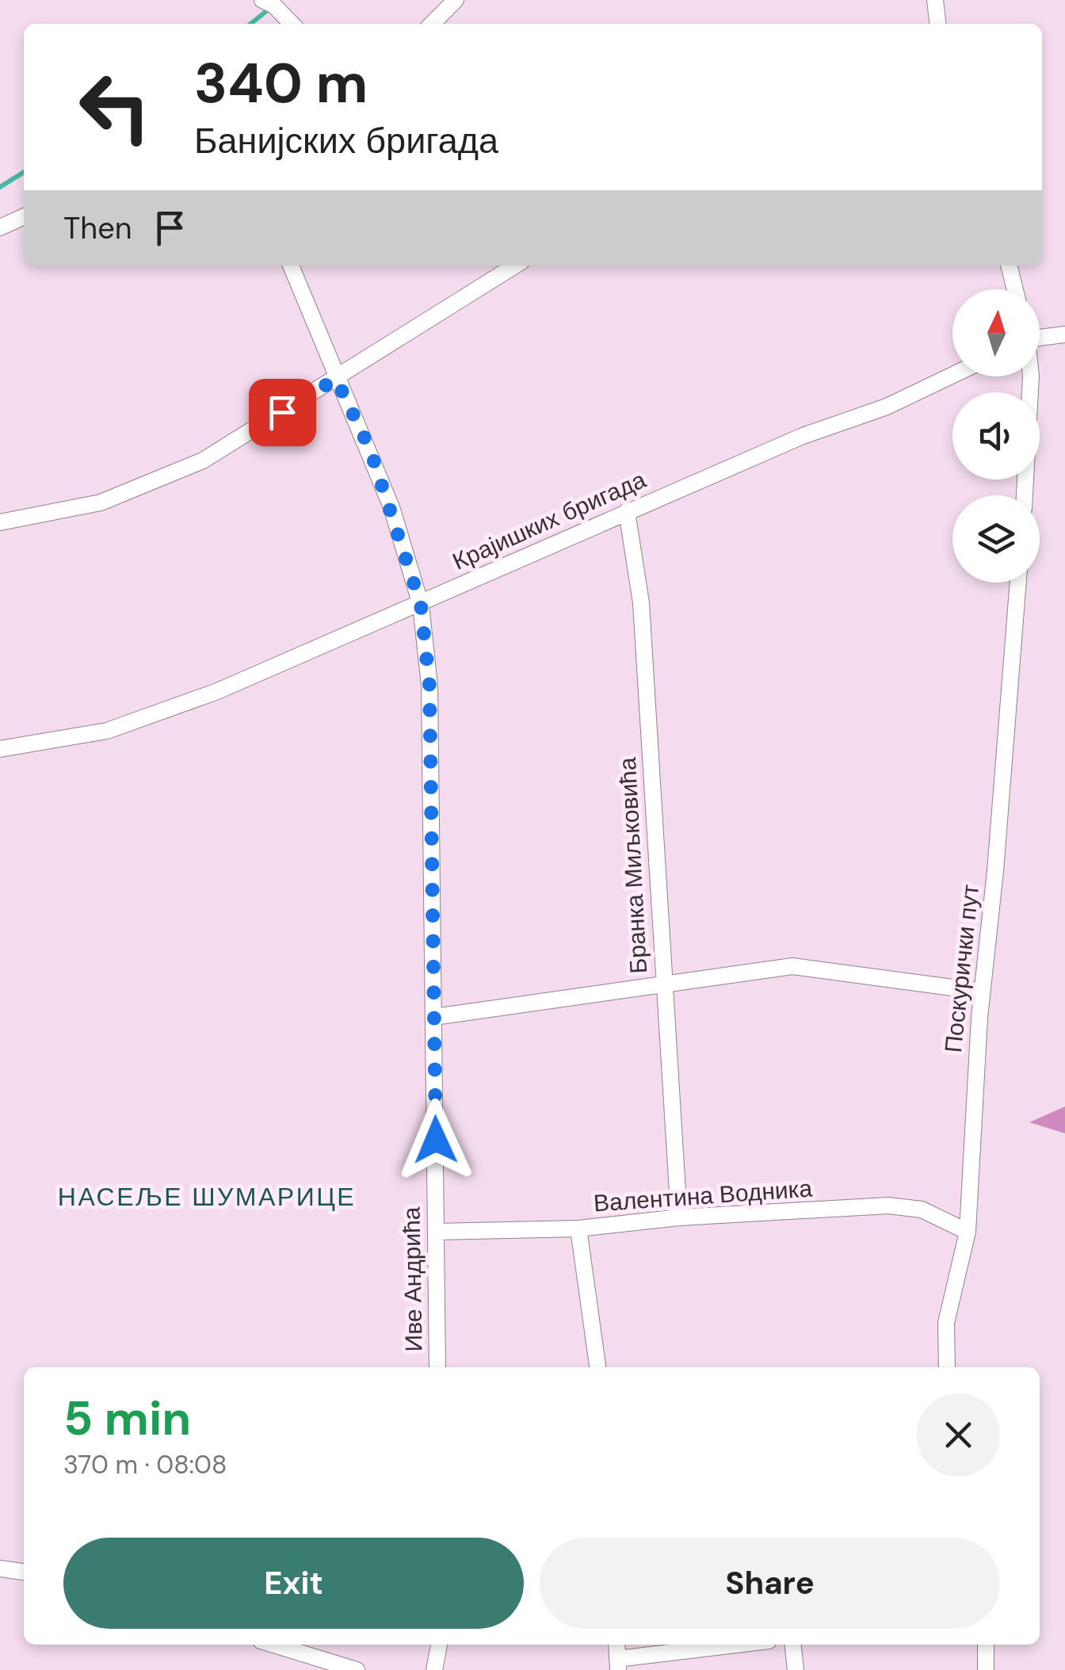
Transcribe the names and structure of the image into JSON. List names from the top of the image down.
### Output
{
  "streets": {
    "street": [
      "Крајишких бригада",
      "Бранка Миљковића",
      "Поскурички пут",
      "Валентина Водника",
      "Иве Андрића"
    ]
  },
  "crossings": [
    ["Крајишких бригада", "Бранка Миљковића"],
    ["Крајишких бригада", "Иве Андрића"],
    ["Бранка Миљковића", "Валентина Водника"],
    ["Поскурички пут", "Валентина Водника"],
    ["Валентина Водника", "Иве Андрића"]
  ],
  "districts": ["НАСЕЉЕ ШУМАРИЦЕ"],
  "north": "top",
  "page": {
    "turn": ["340 m", "Банијских бригада"],
    "then": "Then",
    "heading": ["5 min", "370 m · 08:08"],
    "buttons": ["Exit", "Share"]
  }
}
